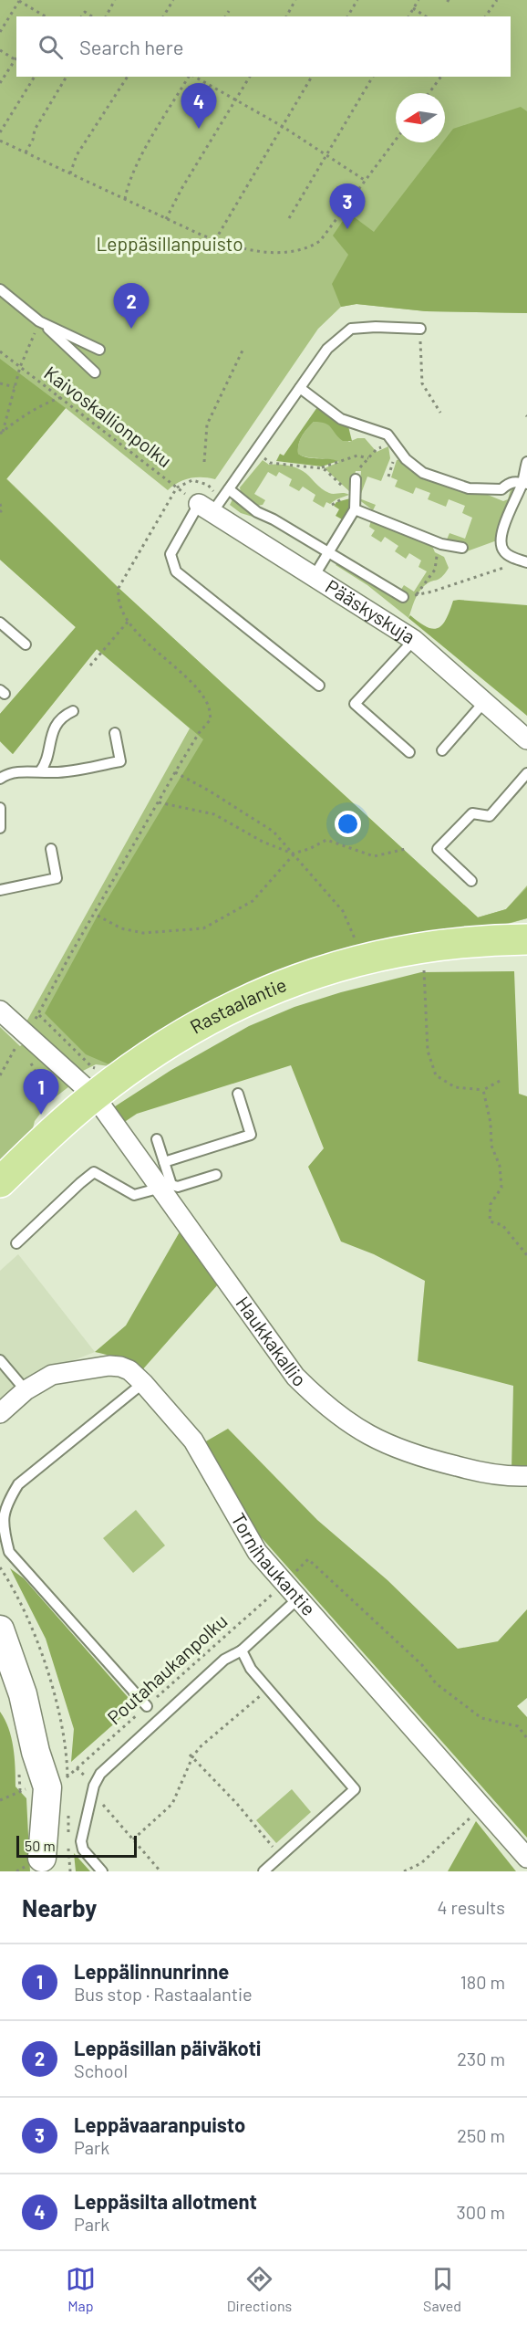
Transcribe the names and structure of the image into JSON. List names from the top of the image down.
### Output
{
  "streets": {
    "main road": ["Rastaalantie"],
    "street": ["Pääskyskuja", "Haukkakallio", "Tornihaukantie"],
    "path": ["Kaivoskallionpolku", "Poutahaukanpolku"]
  },
  "crossings": [
    ["Kaivoskallionpolku", "Pääskyskuja"],
    ["Rastaalantie", "Haukkakallio"],
    ["Tornihaukantie", "Poutahaukanpolku"]
  ],
  "parks": ["Leppäsillanpuisto"],
  "scale_bar": "50 m",
  "north": "left",
  "page": {
    "search": "Search here",
    "pins": [
      "4",
      "3",
      "2",
      "1"
    ],
    "scale": "50 m",
    "heading": ["Nearby", "4 results"],
    "list": [
      {
        "mark": "1",
        "name": "Leppälinnunrinne",
        "note": "Bus stop · Rastaalantie",
        "value": "180 m"
      },
      {
        "mark": "2",
        "name": "Leppäsillan päiväkoti",
        "note": "School",
        "value": "230 m"
      },
      {
        "mark": "3",
        "name": "Leppävaaranpuisto",
        "note": "Park",
        "value": "250 m"
      },
      {
        "mark": "4",
        "name": "Leppäsilta allotment",
        "note": "Park",
        "value": "300 m"
      }
    ],
    "nav": ["Map", "Directions", "Saved"]
  }
}
